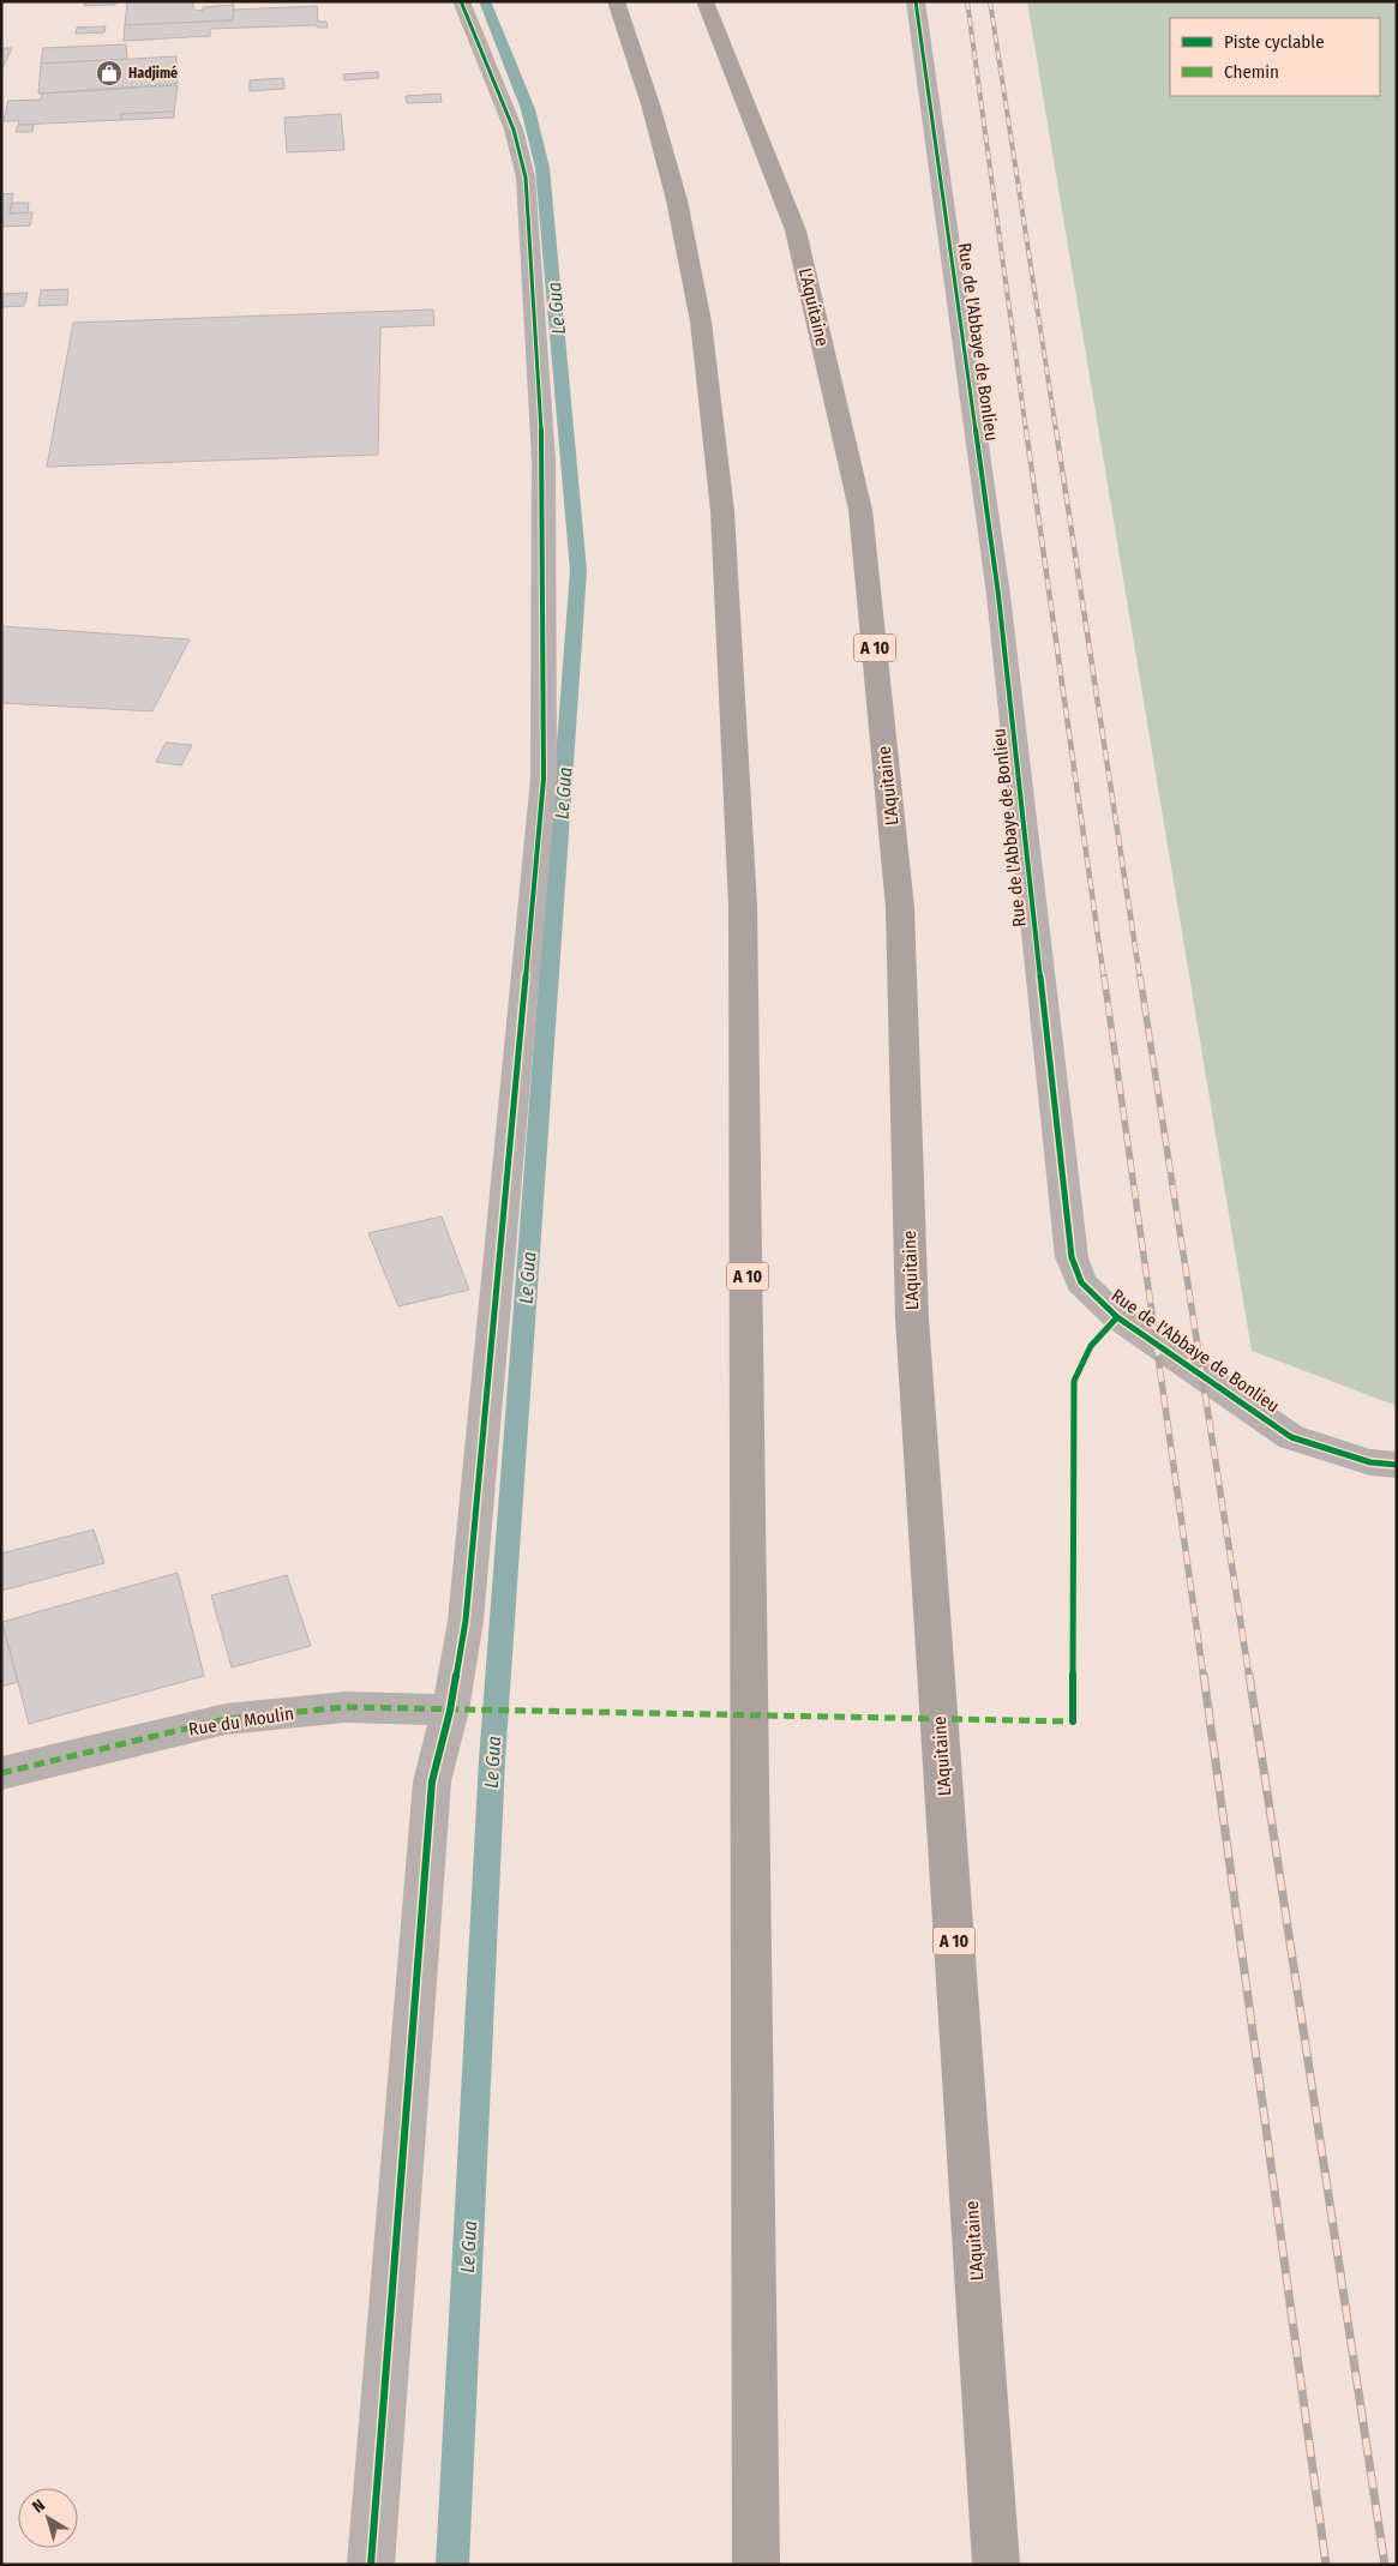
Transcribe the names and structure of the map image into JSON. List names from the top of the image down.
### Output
{
  "streets": {
    "highway": ["L'Aquitaine", "A 10"],
    "street": ["Rue de l'Abbaye de Bonlieu", "Rue du Moulin"]
  },
  "water": ["Le Gua"],
  "places": {
    "shop": ["Hadjimé"]
  },
  "legend": ["Piste cyclable", "Chemin"],
  "north": "top left"
}
